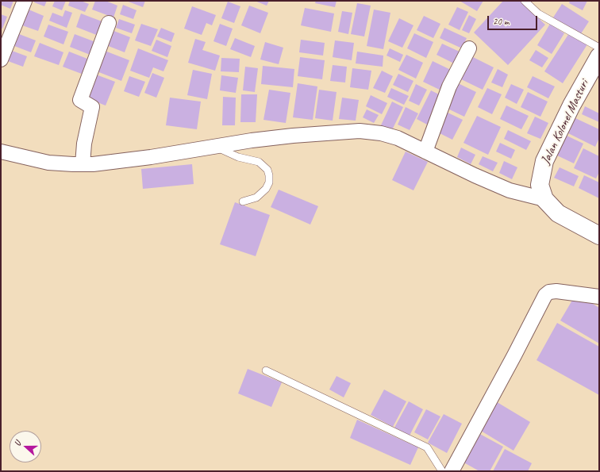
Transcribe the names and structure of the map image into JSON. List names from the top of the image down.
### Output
{
  "streets": {
    "main road": ["Jalan Kolonel Masturi"]
  },
  "scale_bar": "20 m",
  "north": "left"
}
